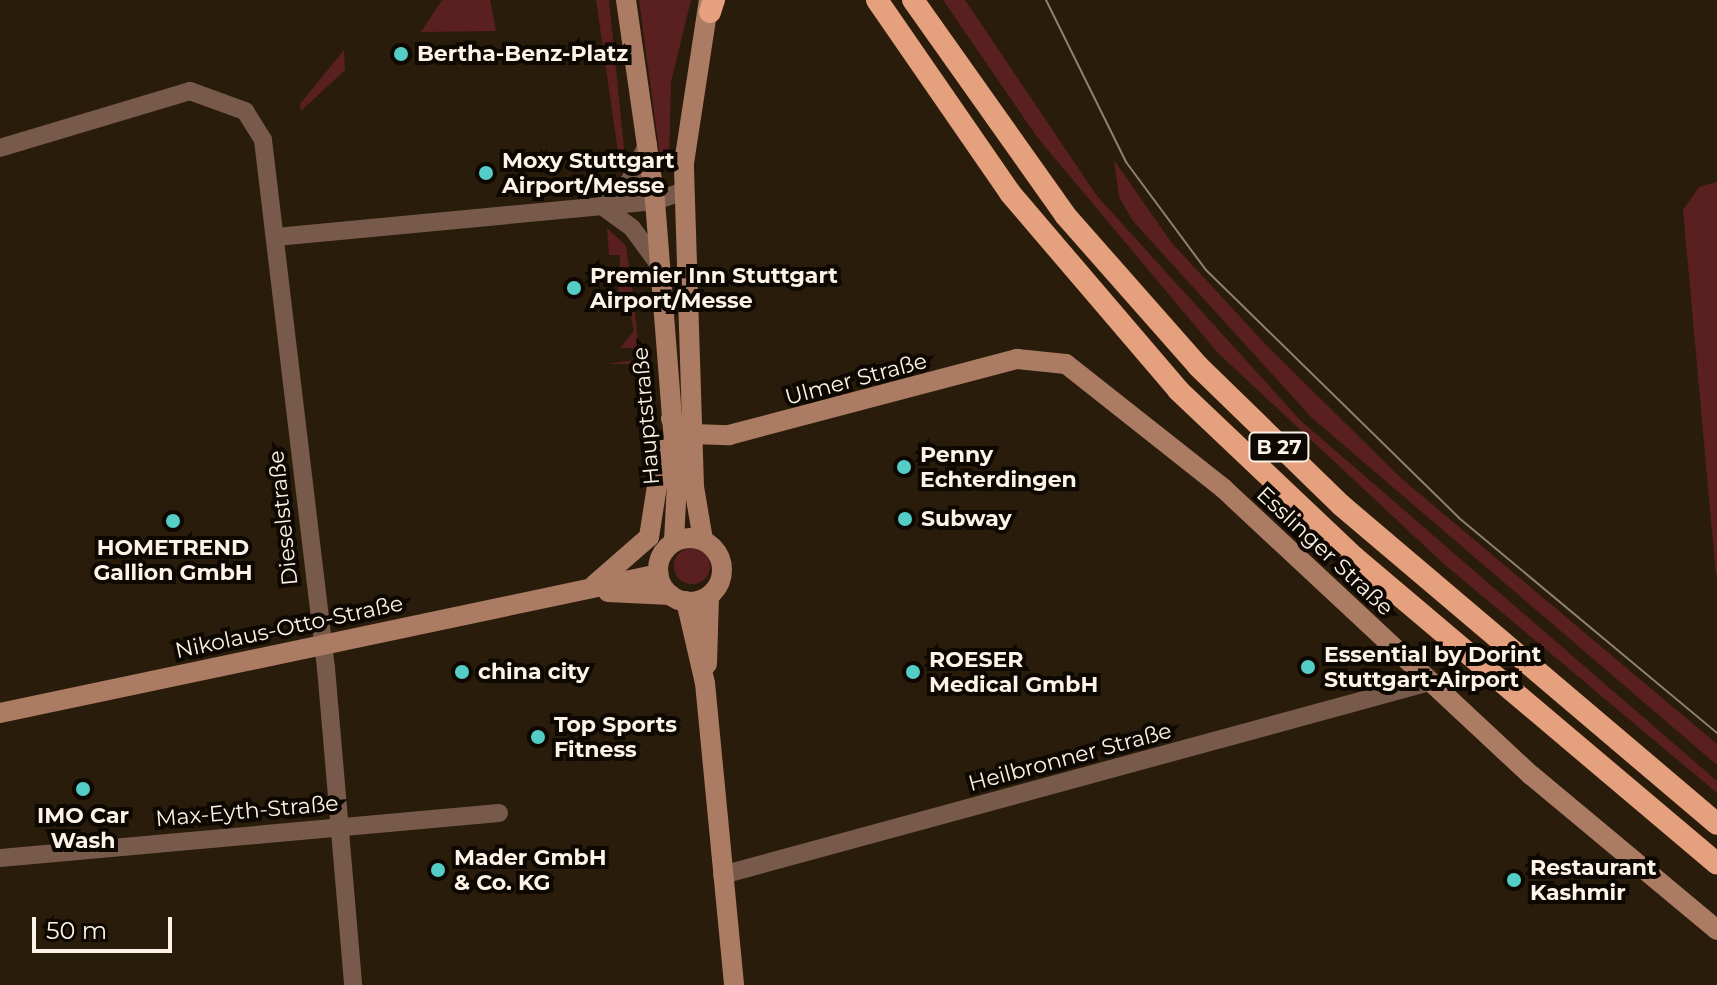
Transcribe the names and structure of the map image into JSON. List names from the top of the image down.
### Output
{
  "streets": {
    "highway": ["B 27"],
    "main road": [
      "Ulmer Straße",
      "Hauptstraße",
      "Esslinger Straße",
      "Nikolaus-Otto-Straße"
    ],
    "street": ["Dieselstraße", "Heilbronner Straße", "Max-Eyth-Straße"]
  },
  "crossings": [
    ["Ulmer Straße", "Hauptstraße"],
    ["Ulmer Straße", "Esslinger Straße"],
    ["Hauptstraße", "Nikolaus-Otto-Straße"],
    ["Dieselstraße", "Nikolaus-Otto-Straße"],
    ["Dieselstraße", "Max-Eyth-Straße"],
    ["Esslinger Straße", "Heilbronner Straße"]
  ],
  "places": [
    "Bertha-Benz-Platz",
    "Moxy Stuttgart Airport/Messe",
    "Premier Inn Stuttgart Airport/Messe",
    "Penny Echterdingen",
    "Subway",
    "HOMETREND Gallion GmbH",
    "Essential by Dorint Stuttgart-Airport",
    "china city",
    "ROESER Medical GmbH",
    "Top Sports Fitness",
    "IMO Car Wash",
    "Mader GmbH & Co. KG",
    "Restaurant Kashmir"
  ],
  "scale_bar": "50 m"
}
